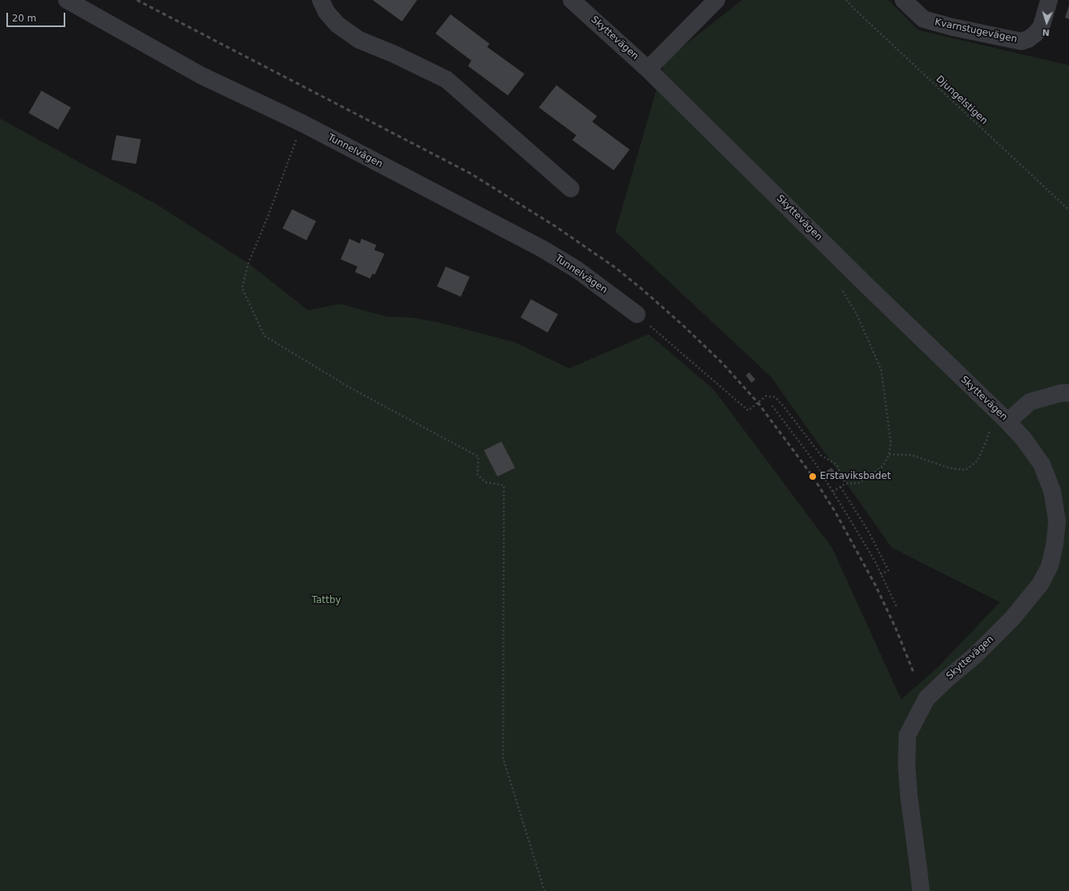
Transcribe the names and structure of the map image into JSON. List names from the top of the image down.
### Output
{
  "streets": {
    "street": ["Kvarnstugevägen", "Skyttevägen", "Tunnelvägen"],
    "path": ["Djungelstigen"]
  },
  "parks": ["Tattby"],
  "places": ["Erstaviksbadet"],
  "scale_bar": "20 m",
  "north": "bottom"
}
